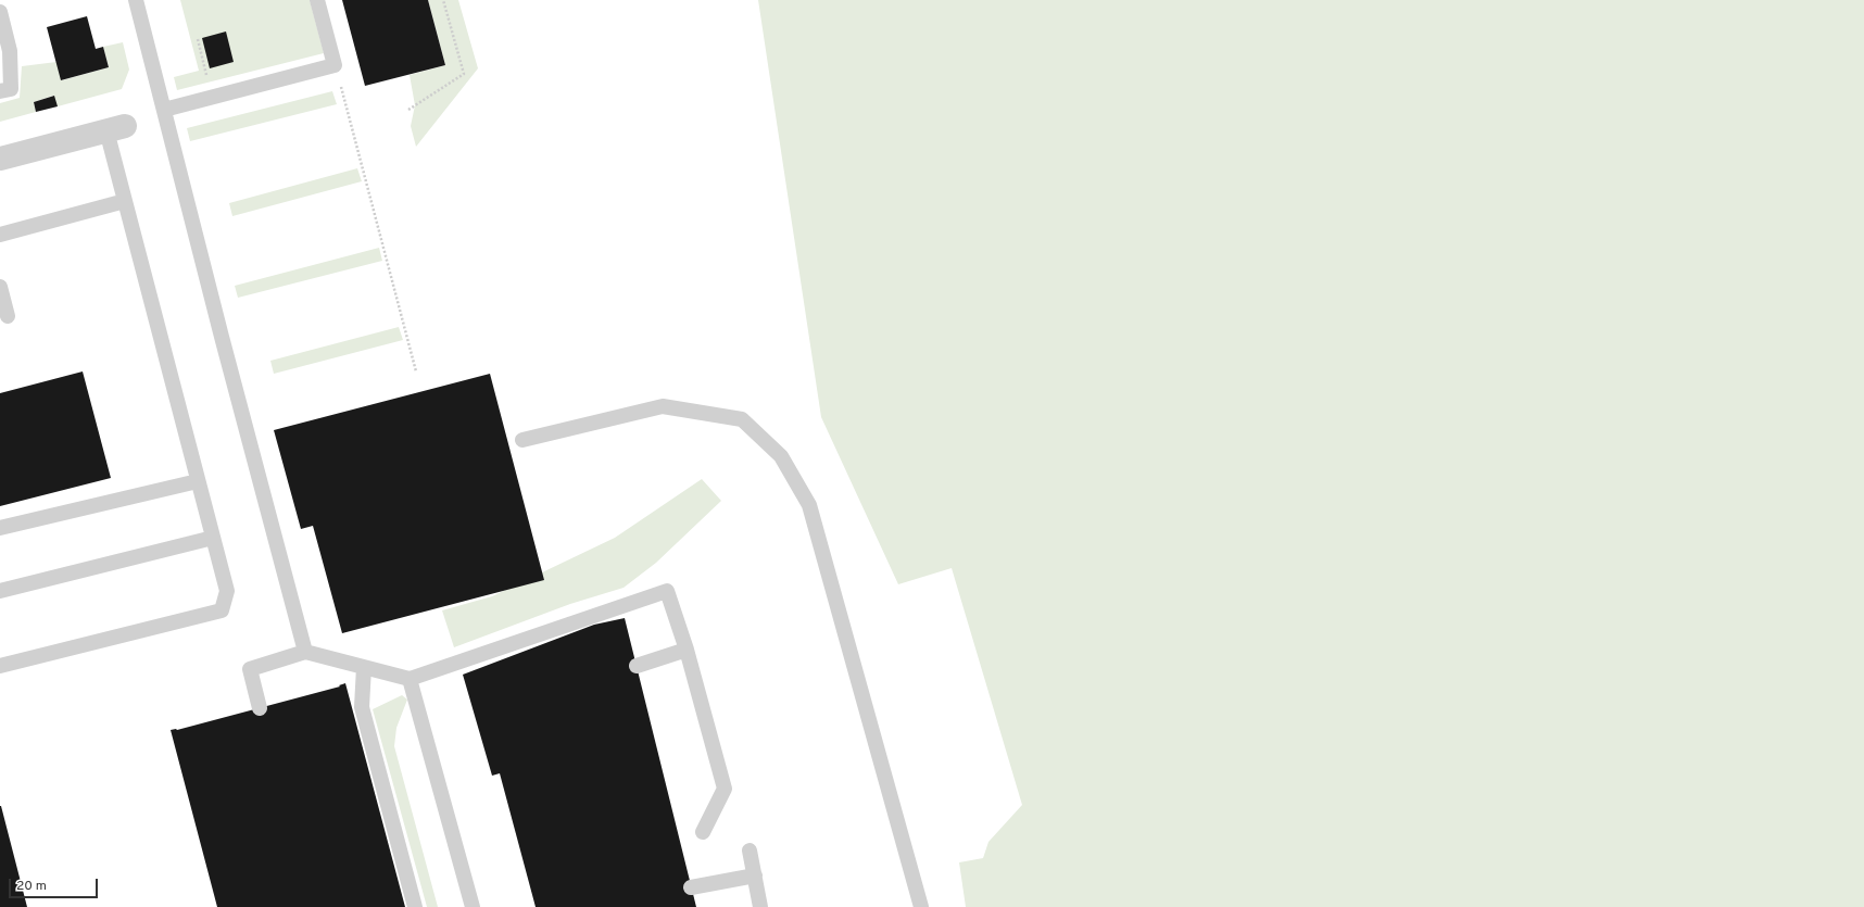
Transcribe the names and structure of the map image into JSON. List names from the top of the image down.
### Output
{
  "scale_bar": "20 m"
}
